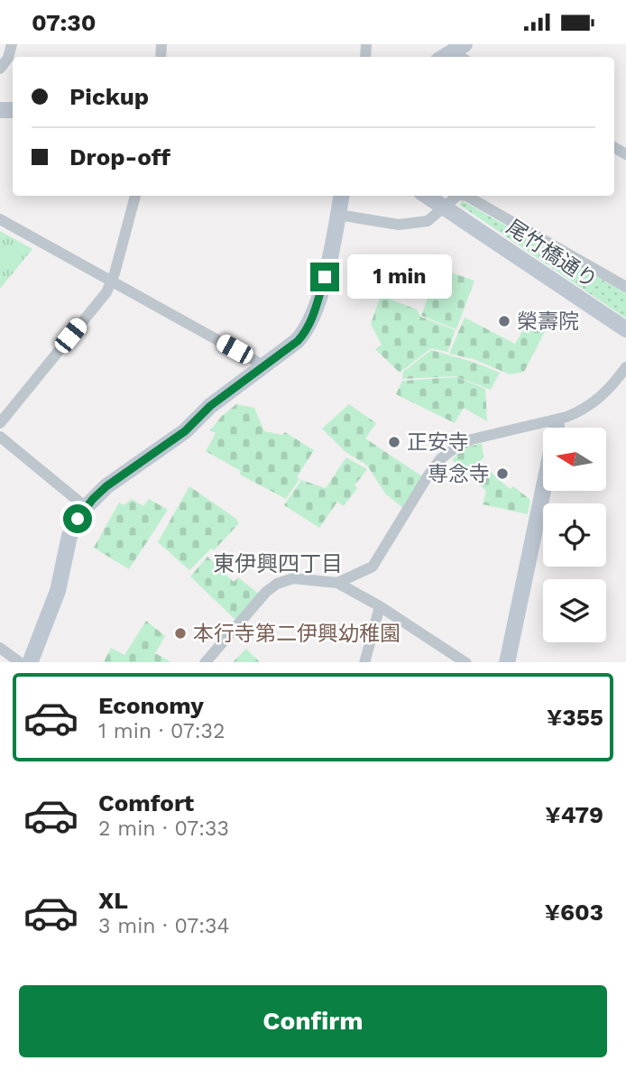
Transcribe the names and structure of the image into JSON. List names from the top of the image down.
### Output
{
  "streets": {
    "street": ["尾竹橋通り"]
  },
  "districts": ["東伊興四丁目"],
  "places": [
    "榮壽院",
    "正安寺",
    "専念寺",
    "本行寺第二伊興幼稚園"
  ],
  "north": "left",
  "page": {
    "status": "07:30",
    "banner": ["Pickup", "Drop-off"],
    "bubble": "1 min",
    "list": [
      {
        "name": "Economy",
        "note": "1 min · 07:32",
        "value": "¥355"
      },
      {
        "name": "Comfort",
        "note": "2 min · 07:33",
        "value": "¥479"
      },
      {
        "name": "XL",
        "note": "3 min · 07:34",
        "value": "¥603"
      }
    ],
    "buttons": "Confirm"
  }
}
